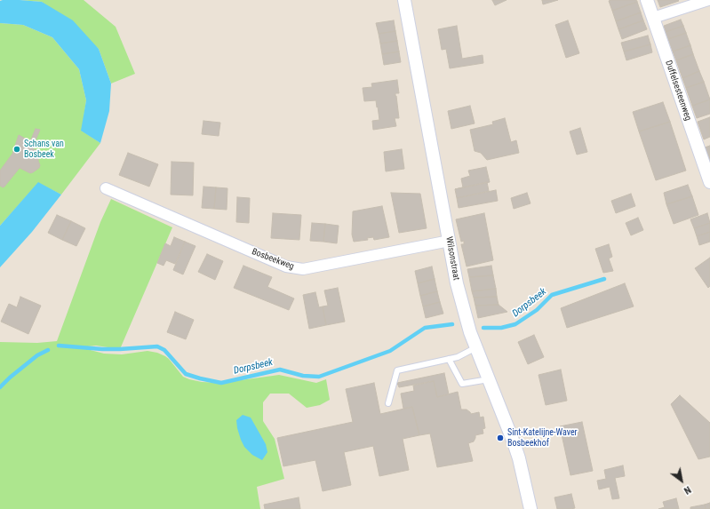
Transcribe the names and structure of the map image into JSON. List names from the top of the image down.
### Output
{
  "streets": {
    "street": ["Duffelsesteenweg", "Wilsonstraat", "Bosbeekweg"]
  },
  "crossings": [
    ["Wilsonstraat", "Bosbeekweg"]
  ],
  "water": ["Dorpsbeek"],
  "places": ["Schans van Bosbeek", "Sint-Katelijne-Waver Bosbeekhof"],
  "north": "bottom right"
}
